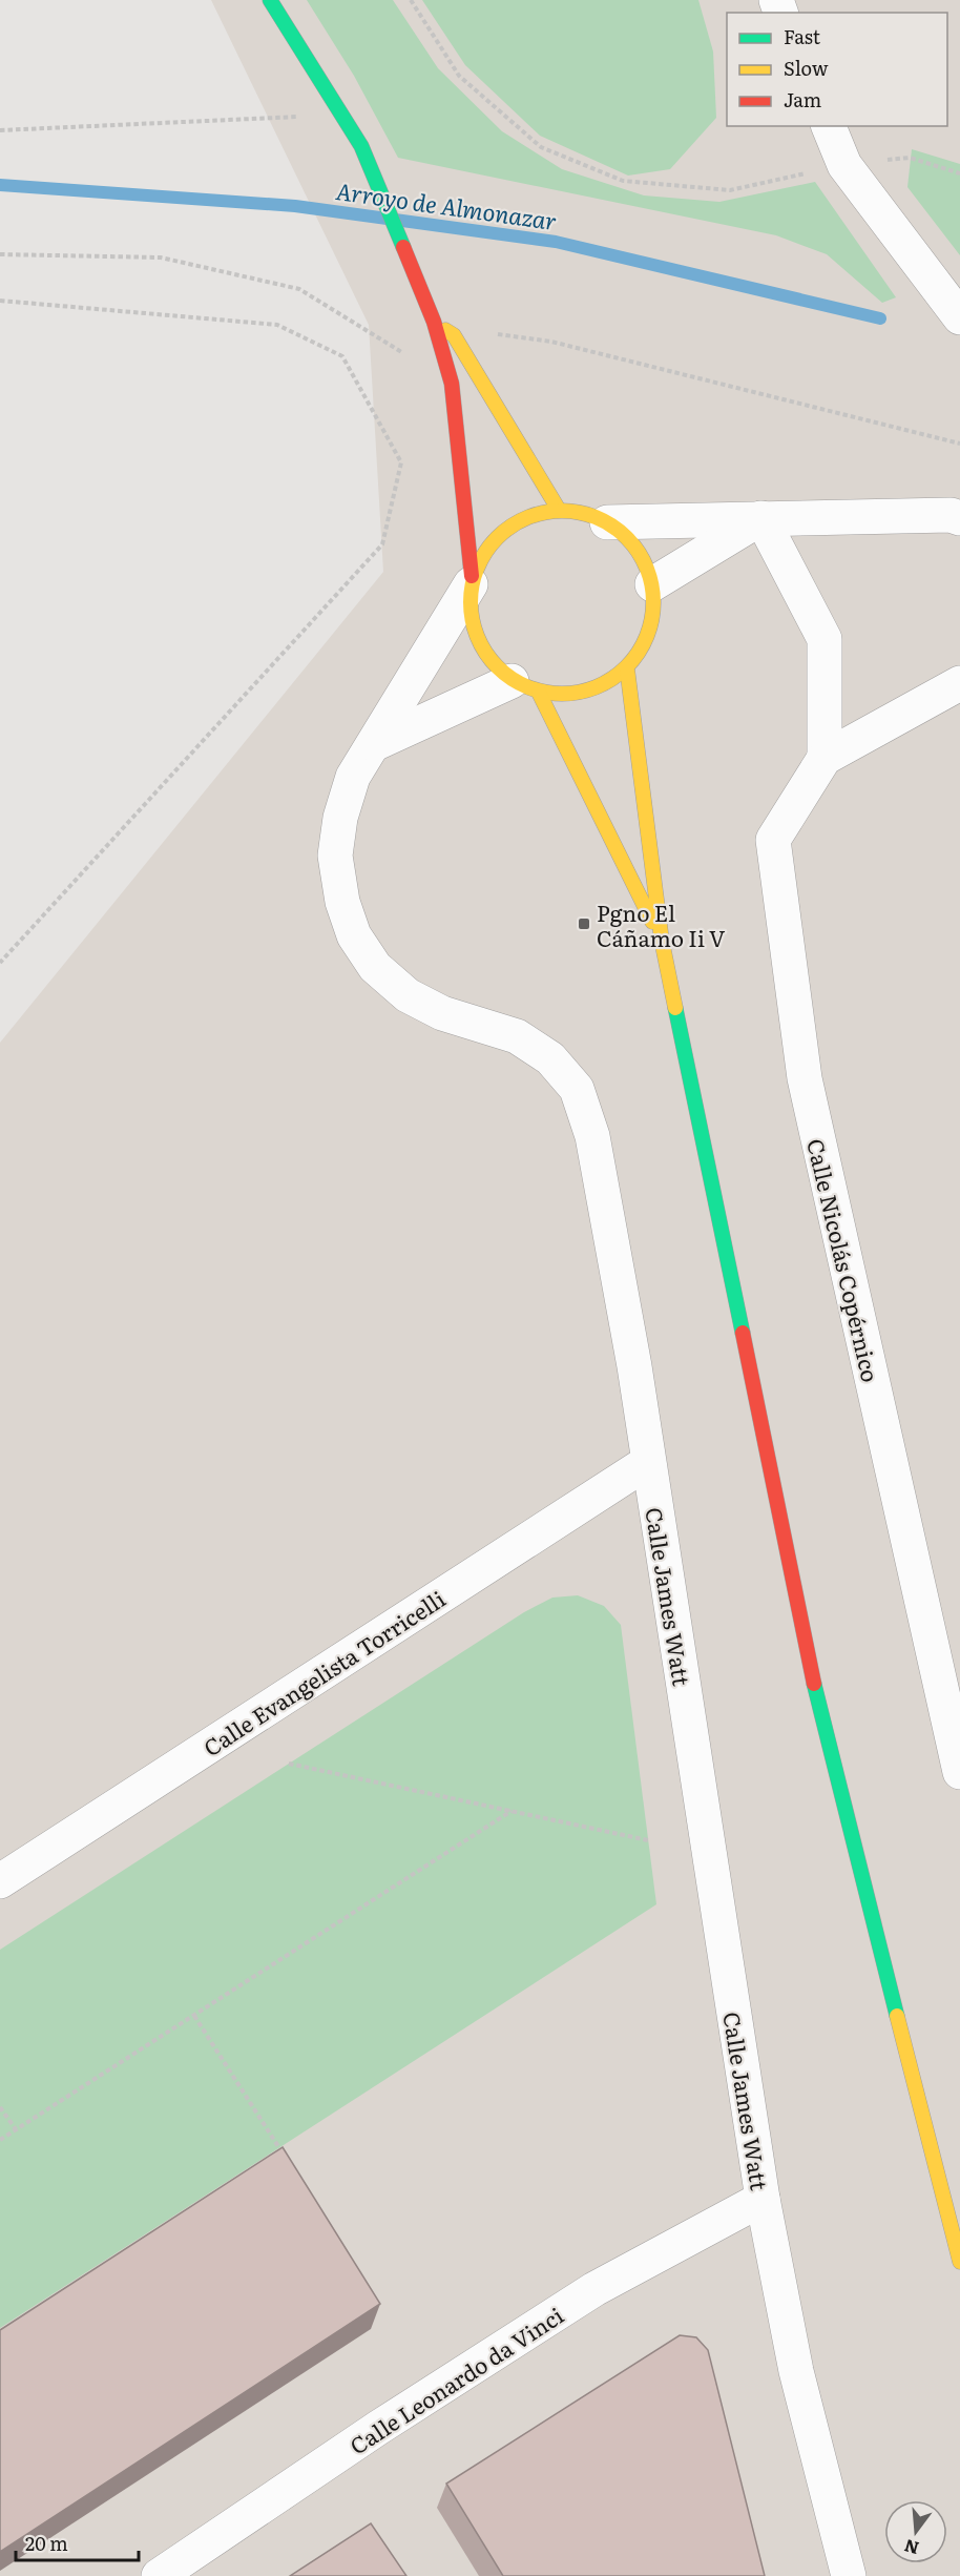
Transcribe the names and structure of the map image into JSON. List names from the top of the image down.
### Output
{
  "streets": {
    "street": [
      "Calle Nicolás Copérnico",
      "Calle James Watt",
      "Calle Evangelista Torricelli",
      "Calle Leonardo da Vinci"
    ]
  },
  "crossings": [
    ["Calle James Watt", "Calle Evangelista Torricelli"],
    ["Calle James Watt", "Calle Leonardo da Vinci"]
  ],
  "water": ["Arroyo de Almonazar"],
  "places": {
    "transit": ["Pgno El Cáñamo Ii V"]
  },
  "legend": ["Fast", "Slow", "Jam"],
  "scale_bar": "20 m",
  "north": "bottom"
}
